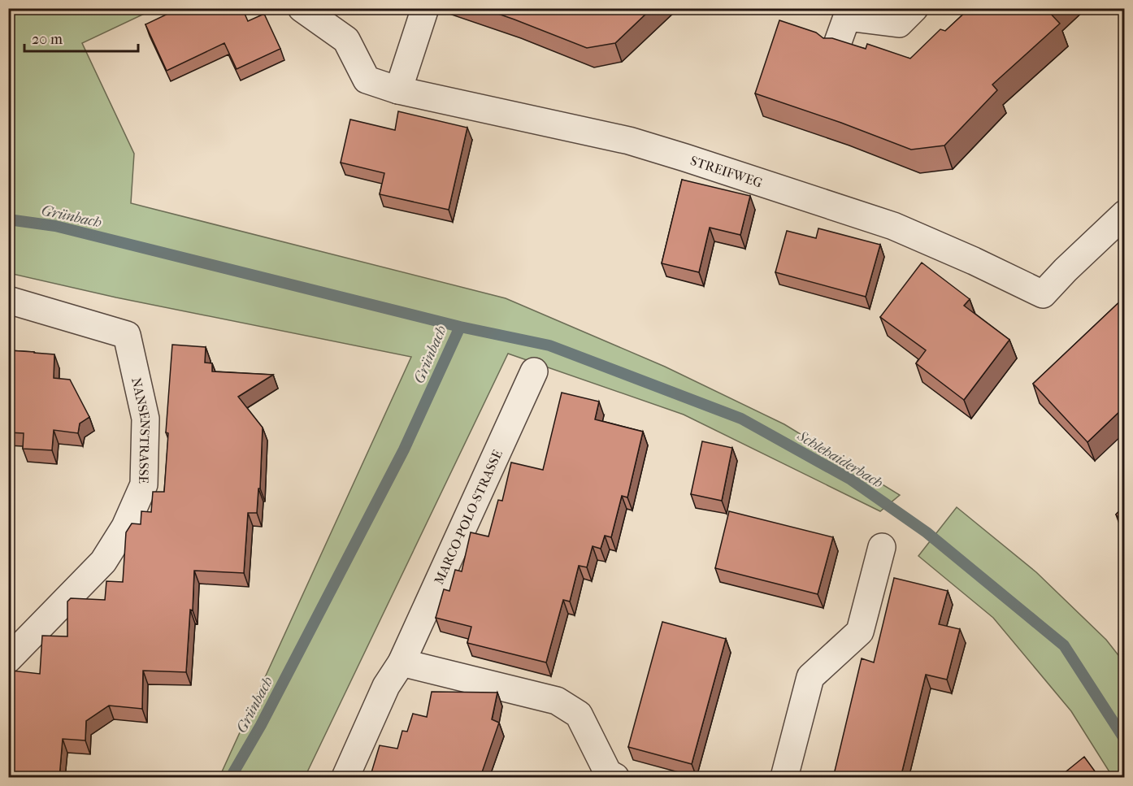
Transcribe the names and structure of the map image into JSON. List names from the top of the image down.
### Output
{
  "streets": {
    "street": ["STREIFWEG", "NANSENSTRASSE", "MARCO-POLO-STRASSE"]
  },
  "water": ["Grünbach", "Schlehaiderbach"],
  "scale_bar": "20 m"
}
